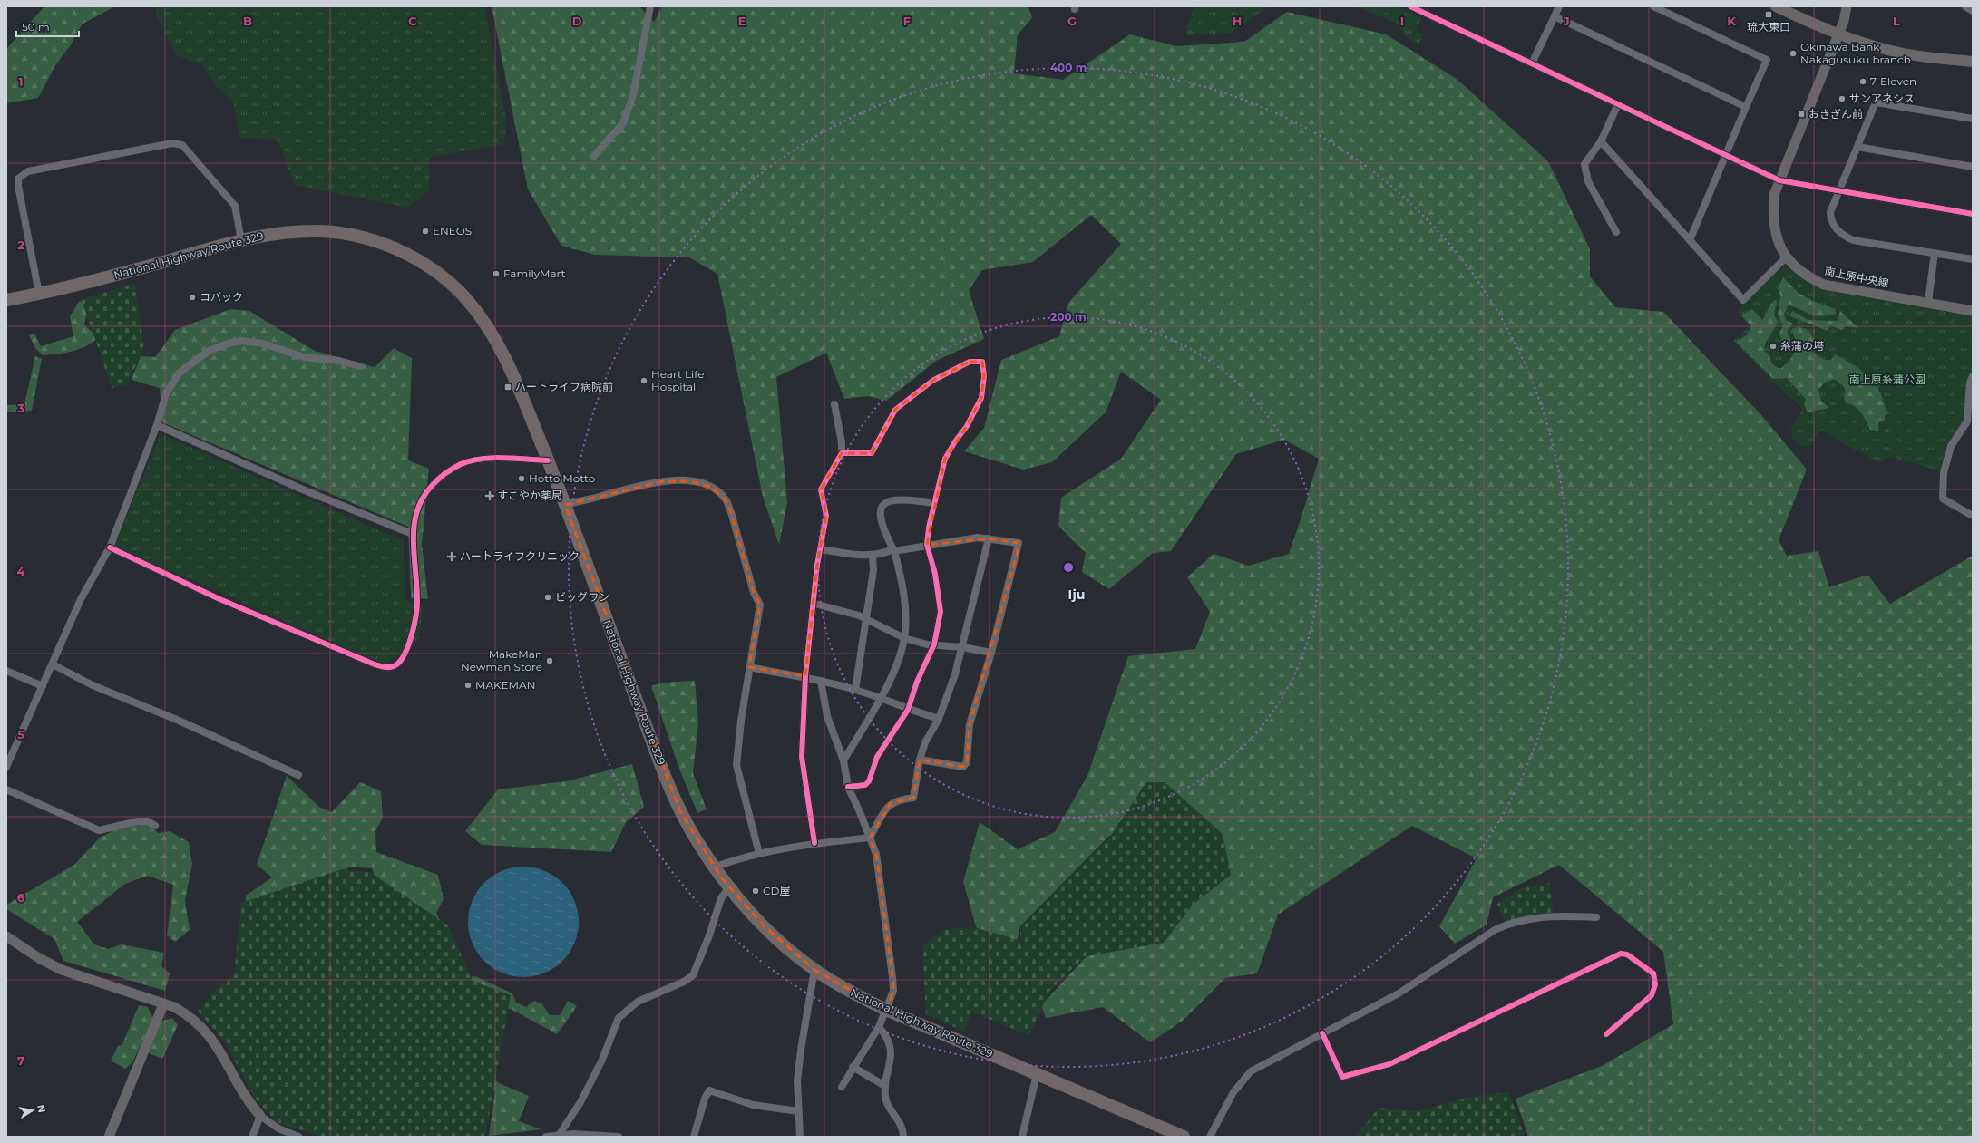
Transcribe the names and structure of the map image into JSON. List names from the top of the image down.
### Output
{
  "streets": {
    "highway": ["National Highway Route 329"],
    "street": ["南上原中央線"]
  },
  "districts": ["Iju"],
  "parks": ["南上原糸蒲公園"],
  "places": {
    "transit": ["琉大東口", "おきぎん前", "ハートライフ病院前"],
    "other": [
      "Okinawa Bank Nakagusuku branch",
      "7-Eleven",
      "サンアネシス",
      "ENEOS",
      "FamilyMart",
      "コバック",
      "糸蒲の塔",
      "Heart Life Hospital",
      "Hotto Motto",
      "ビッグワン",
      "MakeMan Newman Store",
      "MAKEMAN",
      "CD屋"
    ],
    "health": ["すこやか薬局", "ハートライフクリニック"]
  },
  "scale_bar": "50 m",
  "north": "right",
  "grid": {
    "columns": [
      "B",
      "C",
      "D",
      "E",
      "F",
      "G",
      "H",
      "I",
      "J",
      "K",
      "L"
    ],
    "rows": [
      "1",
      "2",
      "3",
      "4",
      "5",
      "6",
      "7"
    ]
  },
  "rings": ["400 m", "200 m"]
}
